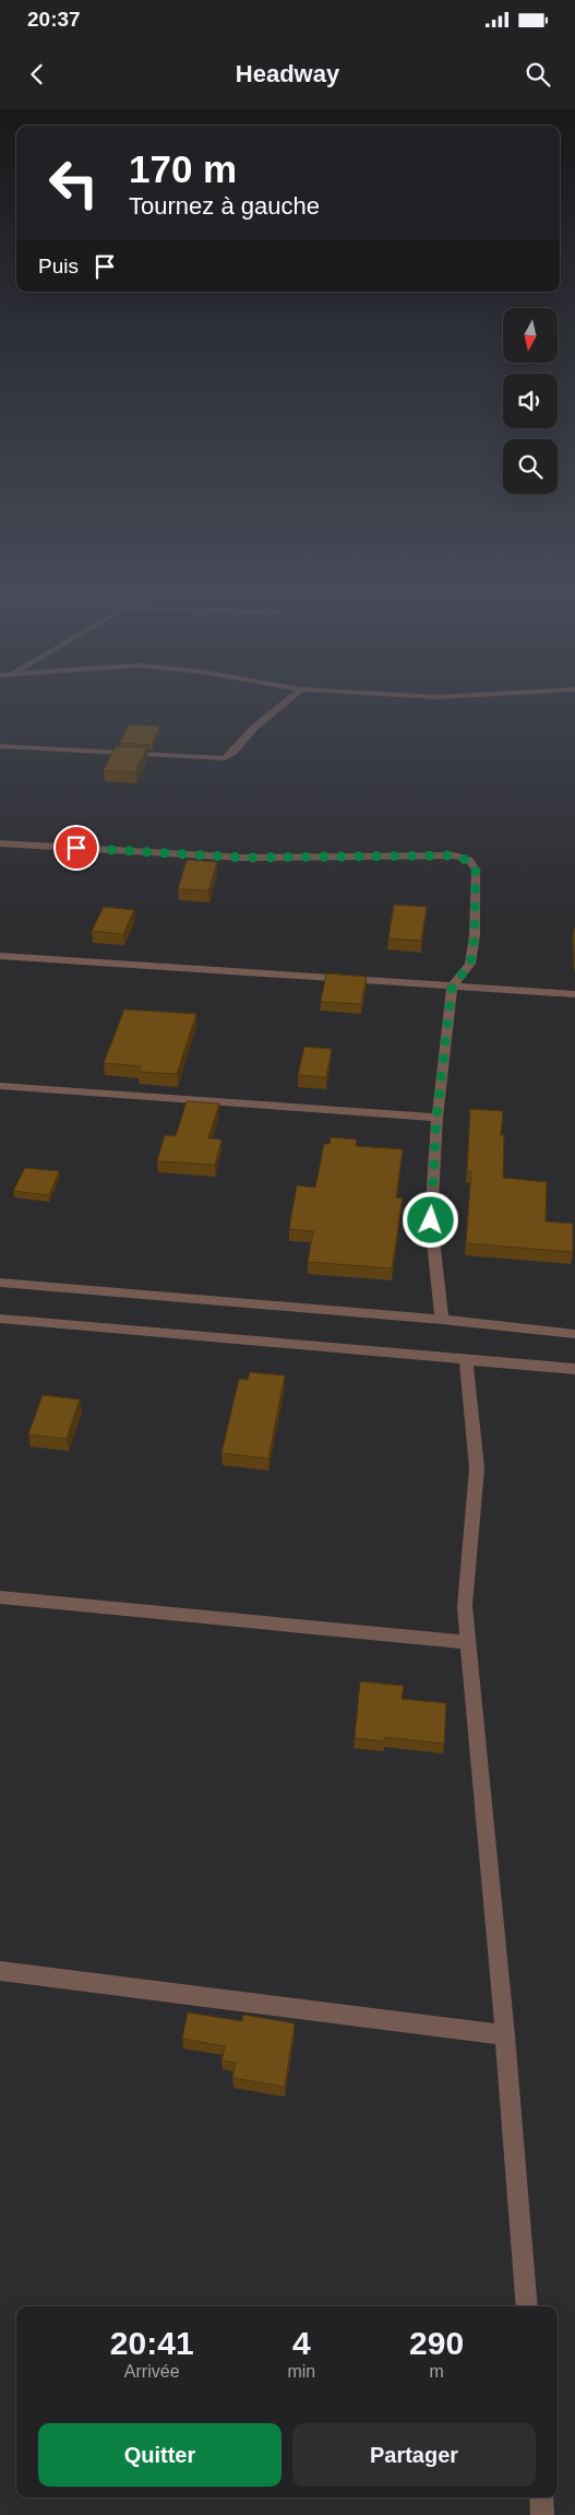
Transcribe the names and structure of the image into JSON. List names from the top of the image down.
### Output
{
  "north": "bottom",
  "page": {
    "status": "20:37",
    "header": "Headway",
    "turn": ["170 m", "Tournez à gauche"],
    "then": "Puis",
    "eta": [
      "20:41",
      "Arrivée",
      "4",
      "min",
      "290",
      "m"
    ],
    "buttons": ["Quitter", "Partager"]
  }
}
